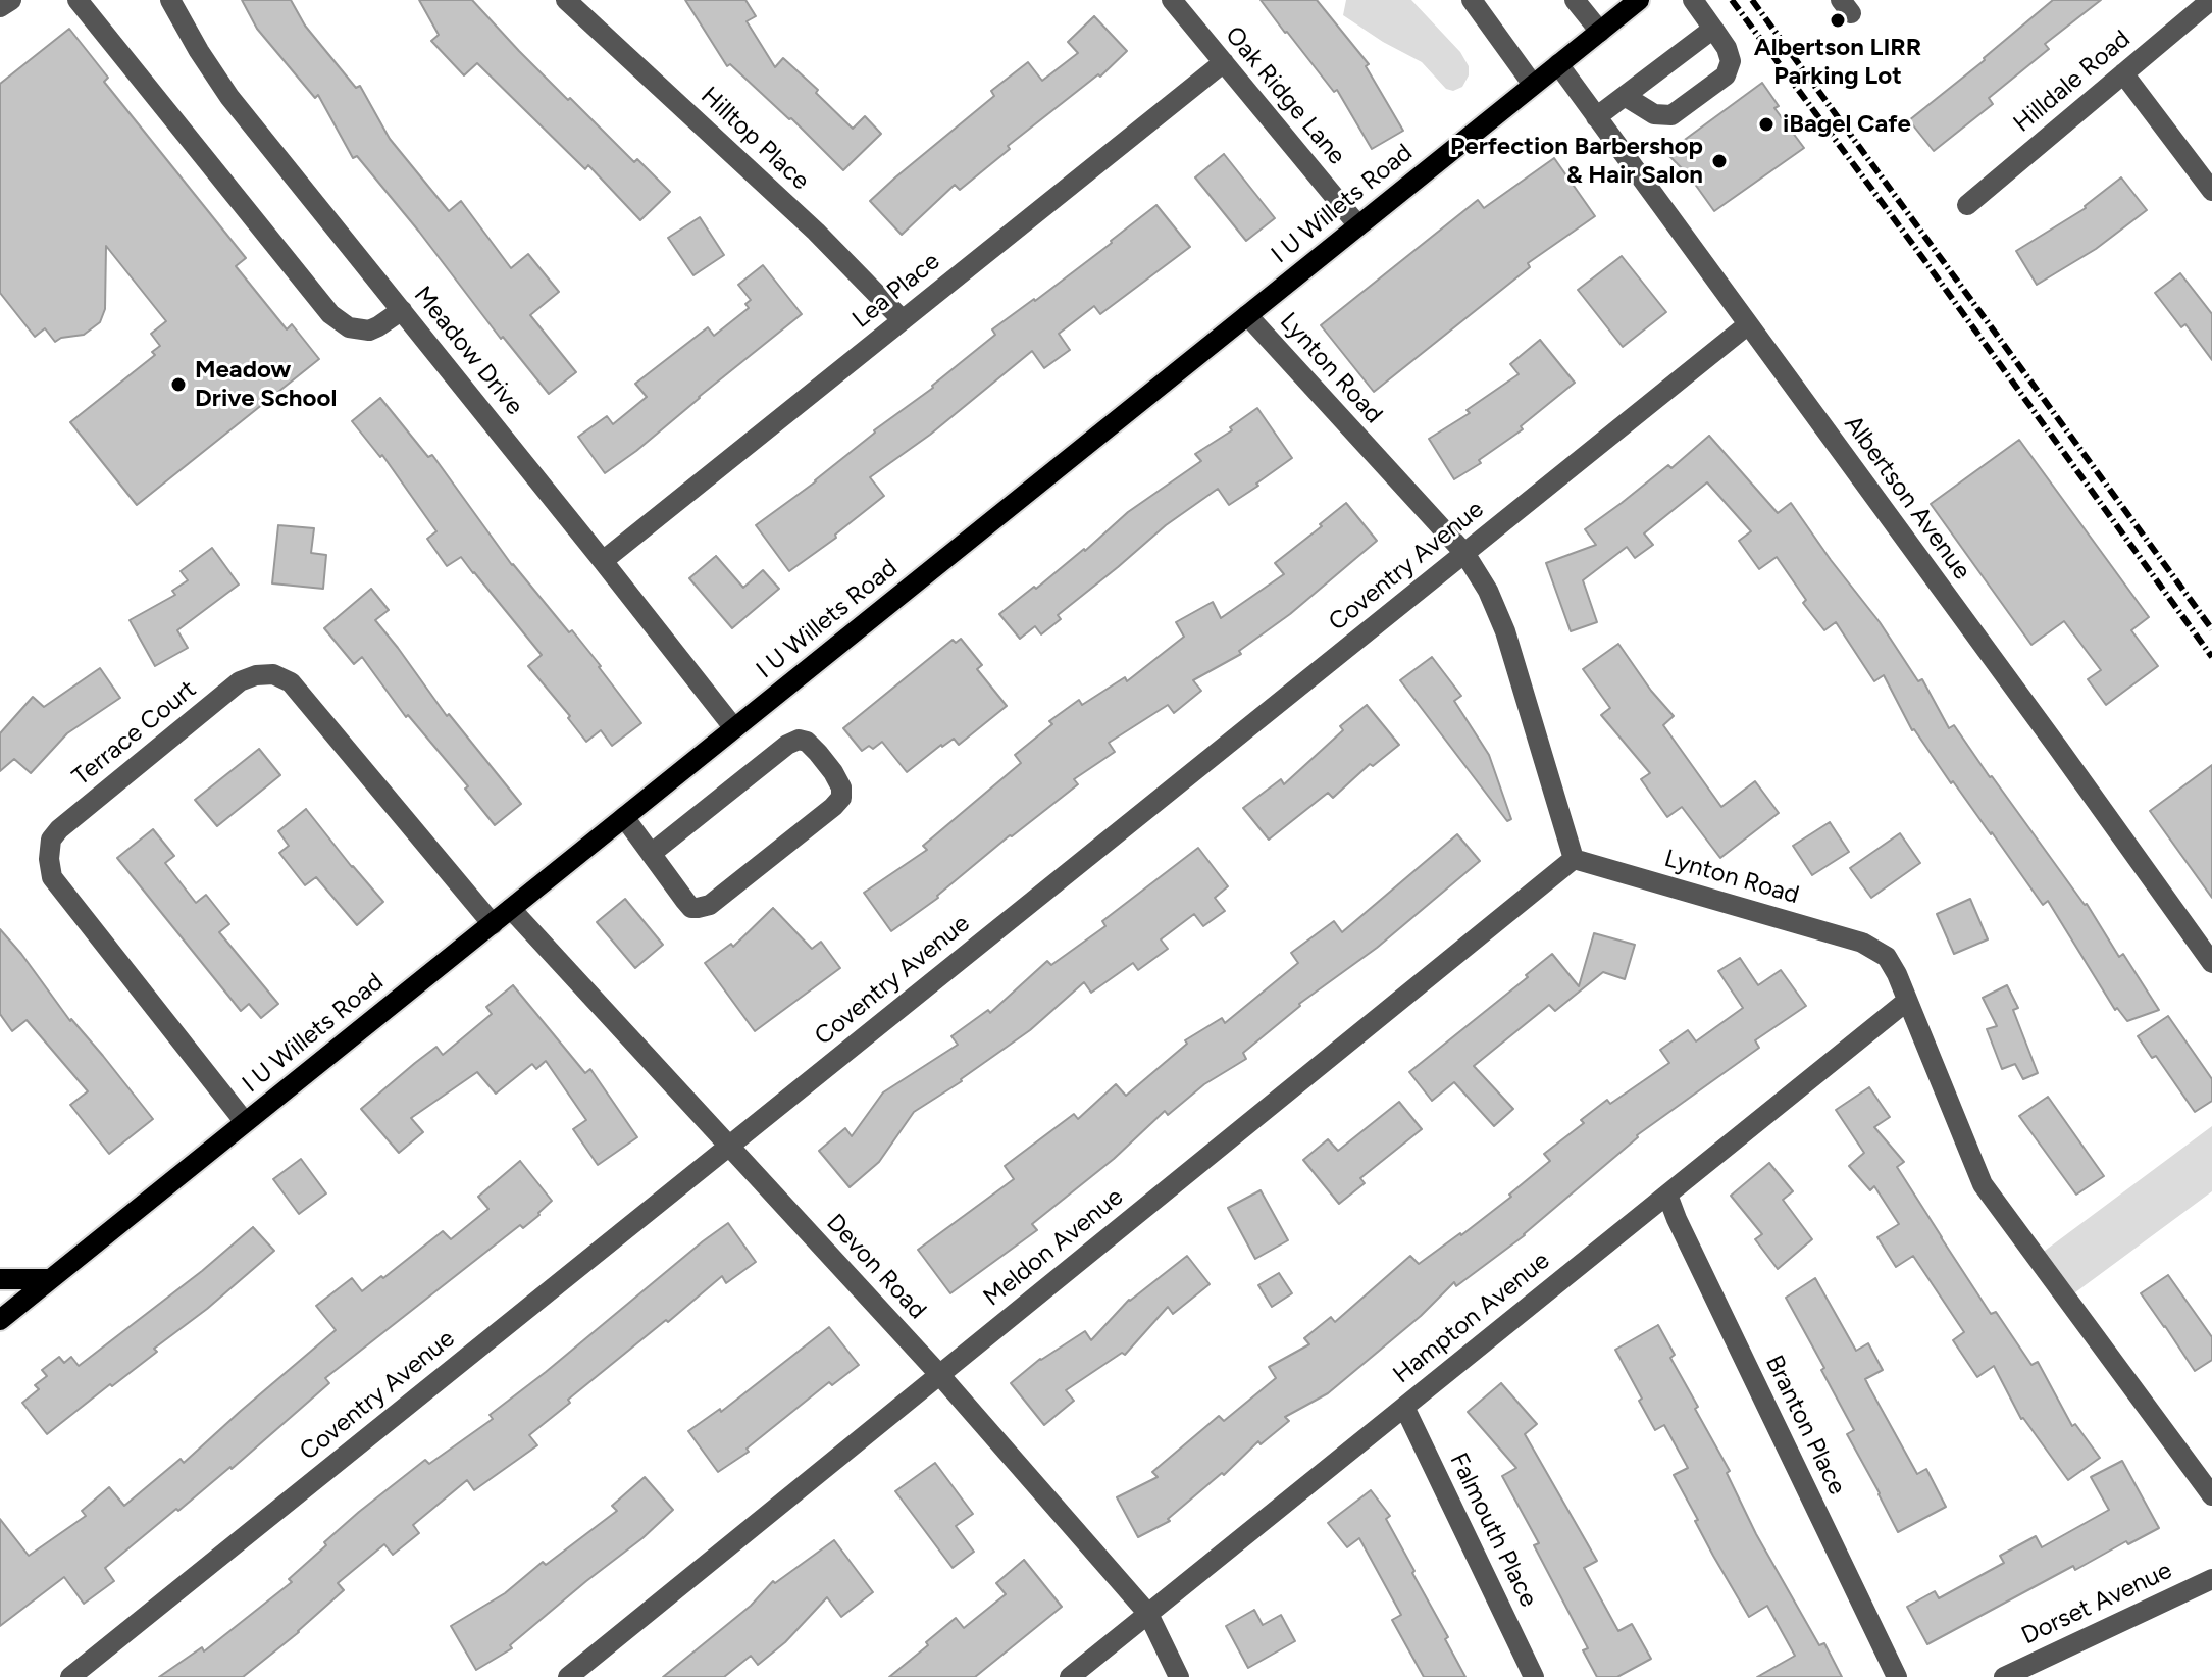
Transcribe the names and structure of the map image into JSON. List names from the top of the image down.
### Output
{
  "streets": {
    "main road": ["I U Willets Road"],
    "street": [
      "Hilldale Road",
      "Oak Ridge Lane",
      "Hilltop Place",
      "Lea Place",
      "Meadow Drive",
      "Lynton Road",
      "Albertson Avenue",
      "Coventry Avenue",
      "Terrace Court",
      "Meldon Avenue",
      "Devon Road",
      "Hampton Avenue",
      "Branton Place",
      "Falmouth Place",
      "Dorset Avenue"
    ]
  },
  "crossings": [
    ["Oak Ridge Lane", "I U Willets Road"],
    ["Oak Ridge Lane", "Lea Place"],
    ["Hilltop Place", "Lea Place"],
    ["I U Willets Road", "Meadow Drive"],
    ["I U Willets Road", "Lynton Road"],
    ["I U Willets Road", "Albertson Avenue"],
    ["I U Willets Road", "Terrace Court"],
    ["I U Willets Road", "Devon Road"],
    ["Lea Place", "Meadow Drive"],
    ["Lynton Road", "Coventry Avenue"],
    ["Lynton Road", "Meldon Avenue"],
    ["Lynton Road", "Hampton Avenue"],
    ["Albertson Avenue", "Coventry Avenue"],
    ["Coventry Avenue", "Devon Road"],
    ["Meldon Avenue", "Devon Road"],
    ["Devon Road", "Hampton Avenue"],
    ["Hampton Avenue", "Branton Place"],
    ["Hampton Avenue", "Falmouth Place"]
  ],
  "places": [
    "Albertson LIRR Parking Lot",
    "iBagel Cafe",
    "Perfection Barbershop & Hair Salon",
    "Meadow Drive School"
  ]
}
